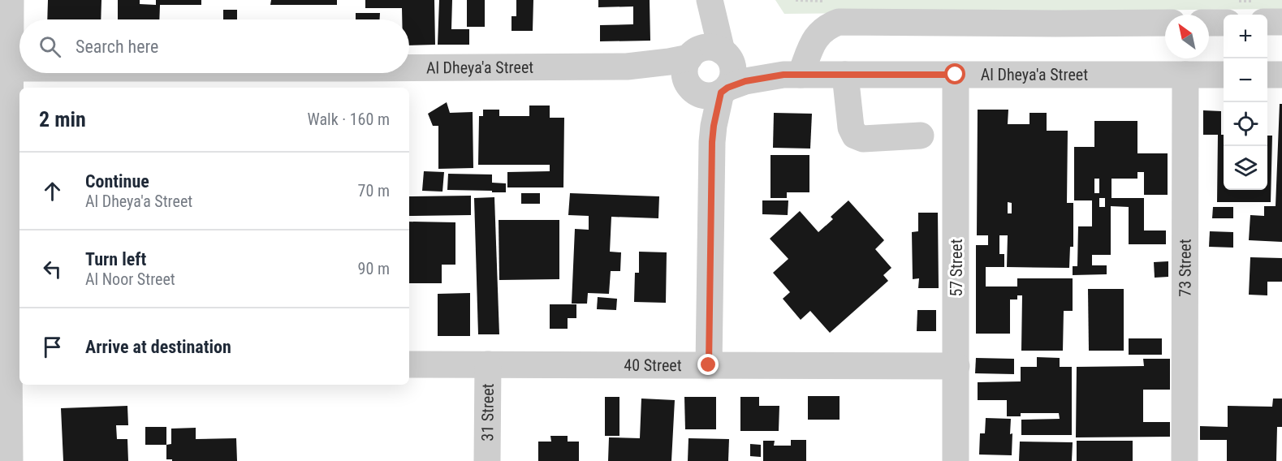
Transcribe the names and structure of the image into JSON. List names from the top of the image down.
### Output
{
  "streets": {
    "street": [
      "Al Dheya'a Street",
      "57 Street",
      "73 Street",
      "40 Street",
      "31 Street"
    ]
  },
  "crossings": [
    ["Al Dheya'a Street", "57 Street"],
    ["Al Dheya'a Street", "73 Street"],
    ["57 Street", "40 Street"],
    ["40 Street", "31 Street"]
  ],
  "north": "top left",
  "page": {
    "map_buttons": ["+", "−"],
    "search": "Search here",
    "heading": ["2 min", "Walk · 160 m"],
    "list": [
      ["Continue", "Al Dheya'a Street", "70 m"],
      ["Turn left", "Al Noor Street", "90 m"],
      "Arrive at destination"
    ]
  }
}
